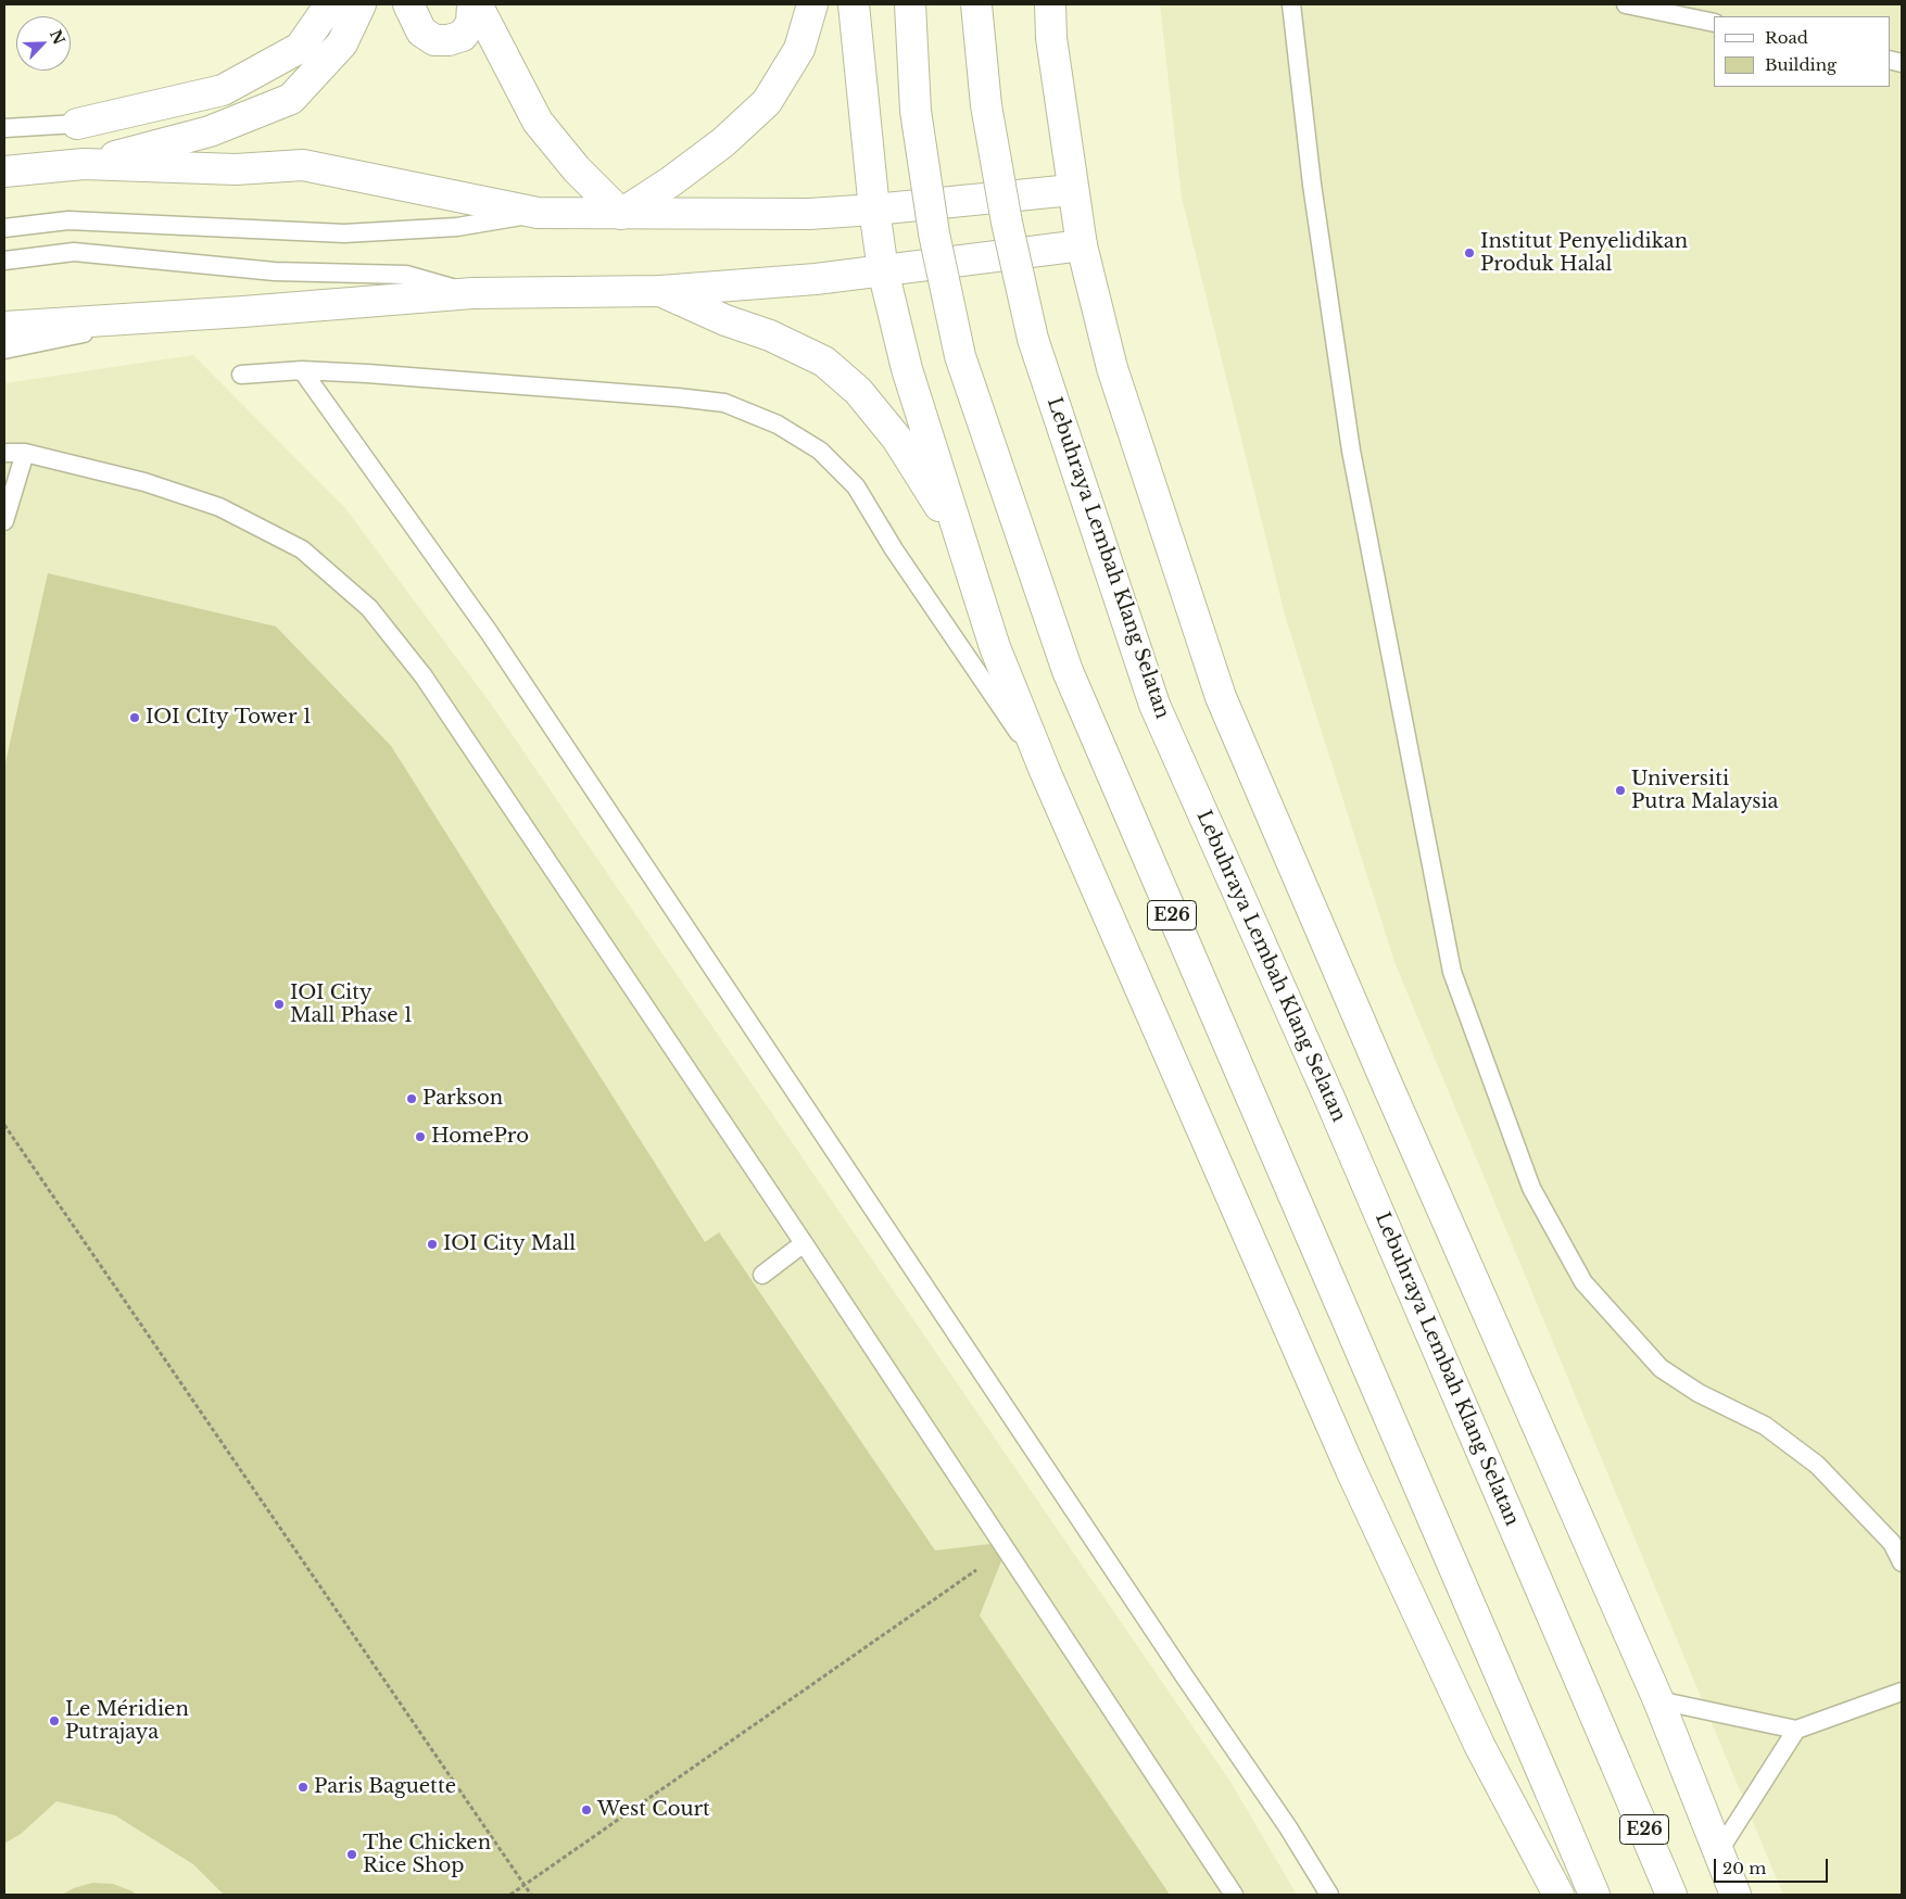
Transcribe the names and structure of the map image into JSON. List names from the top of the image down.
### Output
{
  "streets": {
    "main road": ["Lebuhraya Lembah Klang Selatan", "E26"]
  },
  "places": [
    "Institut Penyelidikan Produk Halal",
    "IOI CIty Tower 1",
    "Universiti Putra Malaysia",
    "IOI City Mall Phase 1",
    "Parkson",
    "HomePro",
    "IOI City Mall",
    "Le Méridien Putrajaya",
    "Paris Baguette",
    "West Court",
    "The Chicken Rice Shop"
  ],
  "legend": ["Road", "Building"],
  "scale_bar": "20 m",
  "north": "top right"
}
